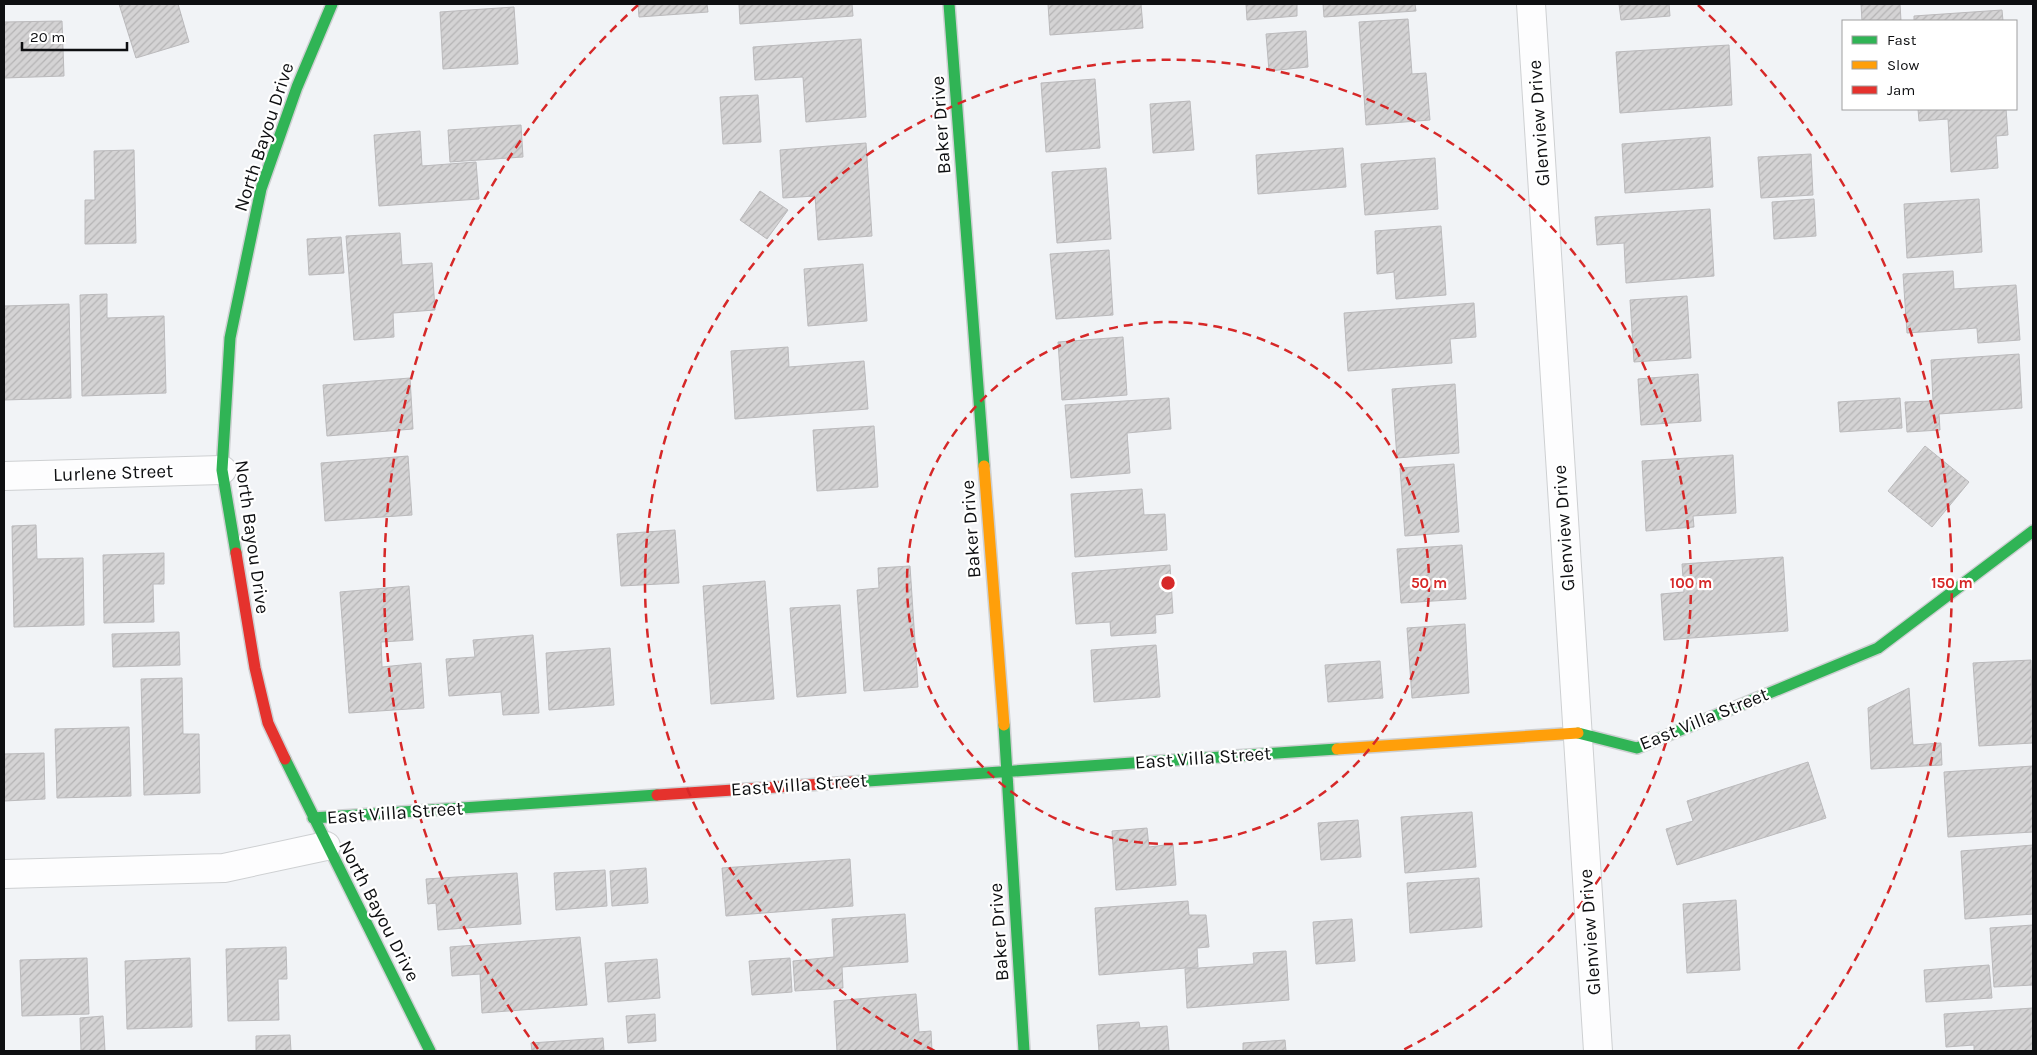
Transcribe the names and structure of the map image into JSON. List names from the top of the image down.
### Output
{
  "streets": {
    "street": [
      "Glenview Drive",
      "Baker Drive",
      "North Bayou Drive",
      "Lurlene Street",
      "East Villa Street"
    ]
  },
  "crossings": [
    ["Glenview Drive", "East Villa Street"],
    ["Baker Drive", "East Villa Street"],
    ["North Bayou Drive", "Lurlene Street"],
    ["North Bayou Drive", "East Villa Street"]
  ],
  "legend": ["Fast", "Slow", "Jam"],
  "scale_bar": "20 m",
  "rings": ["50 m", "100 m", "150 m"]
}
